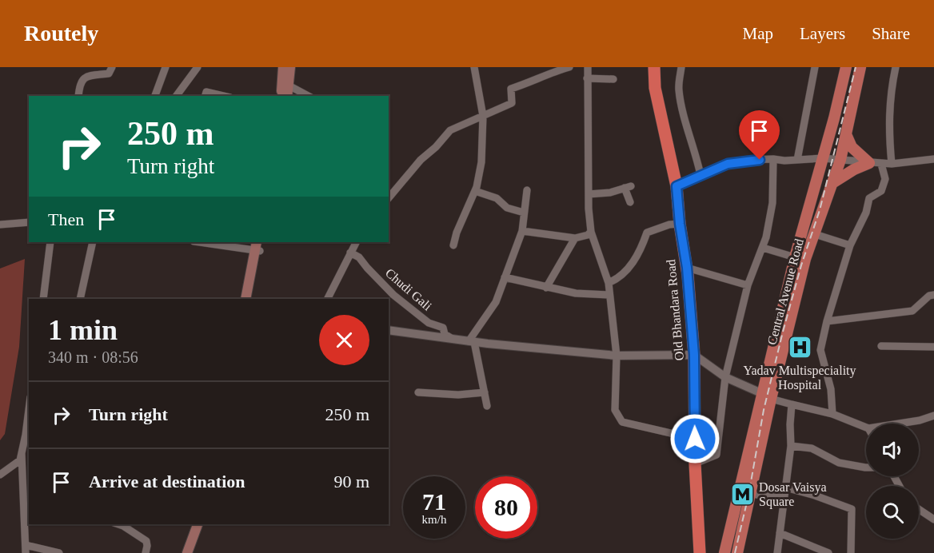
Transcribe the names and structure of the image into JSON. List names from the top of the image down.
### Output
{
  "streets": {
    "highway": ["Old Bhandara Road"],
    "main road": ["Central Avenue Road"],
    "street": ["Chudi Gali"]
  },
  "places": {
    "hospital": ["Yadav Multispeciality Hospital"],
    "metro station": ["Dosar Vaisya Square"]
  },
  "page": {
    "header": "Routely",
    "nav": ["Map", "Layers", "Share"],
    "turn": ["250 m", "Turn right"],
    "then": "Then",
    "heading": ["1 min", "340 m · 08:56"],
    "list": [
      {
        "name": "Turn right",
        "value": "250 m"
      },
      {
        "name": "Arrive at destination",
        "value": "90 m"
      }
    ],
    "speed": "71 km/h",
    "limit": "80"
  }
}
